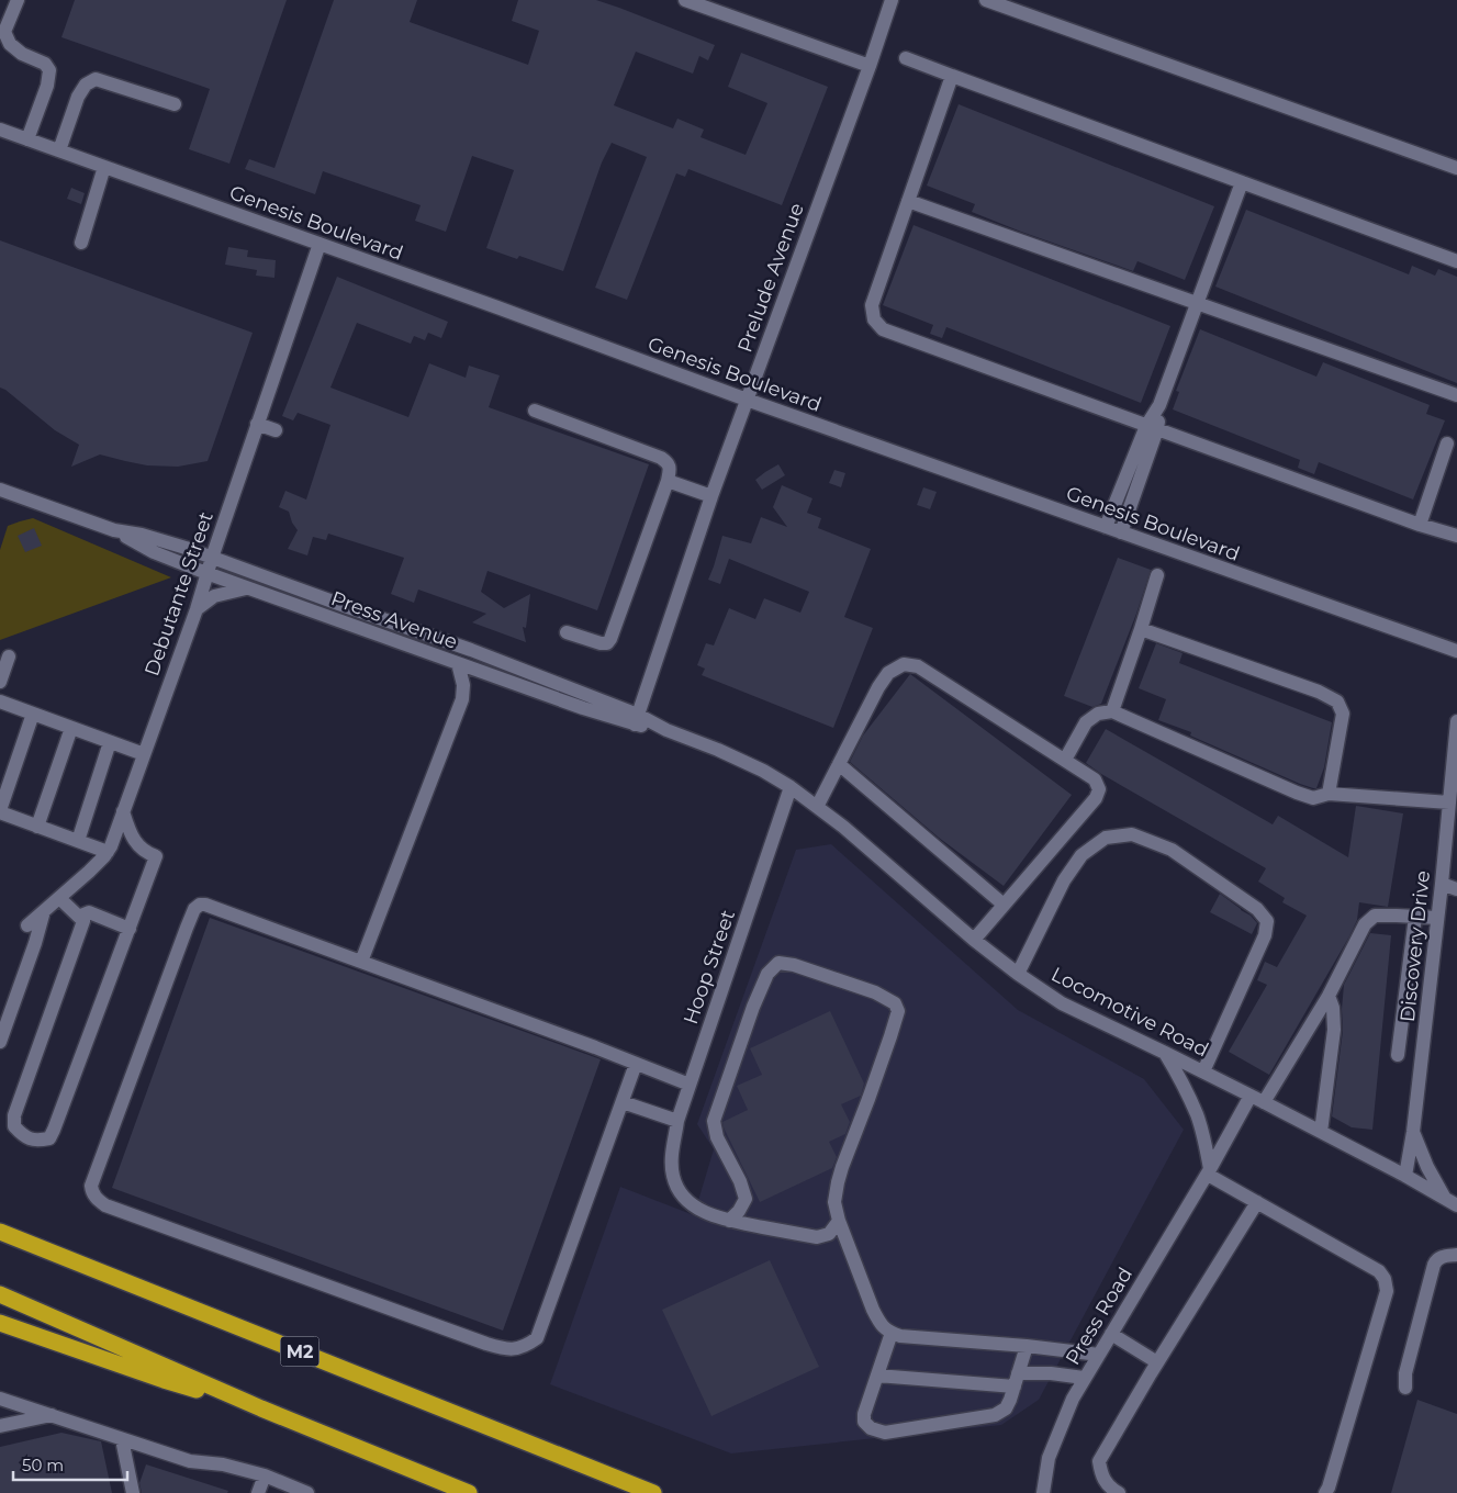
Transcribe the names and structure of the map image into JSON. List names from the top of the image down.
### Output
{
  "streets": {
    "highway": ["M2"],
    "street": [
      "Genesis Boulevard",
      "Prelude Avenue",
      "Debutante Street",
      "Press Avenue",
      "Discovery Drive",
      "Hoop Street",
      "Locomotive Road",
      "Press Road"
    ]
  },
  "crossings": [
    ["Genesis Boulevard", "Prelude Avenue"],
    ["Genesis Boulevard", "Debutante Street"],
    ["Prelude Avenue", "Press Avenue"],
    ["Debutante Street", "Press Avenue"],
    ["Press Avenue", "Hoop Street"],
    ["Press Avenue", "Locomotive Road"],
    ["Discovery Drive", "Locomotive Road"],
    ["Hoop Street", "Locomotive Road"],
    ["Locomotive Road", "Press Road"]
  ],
  "scale_bar": "50 m"
}
